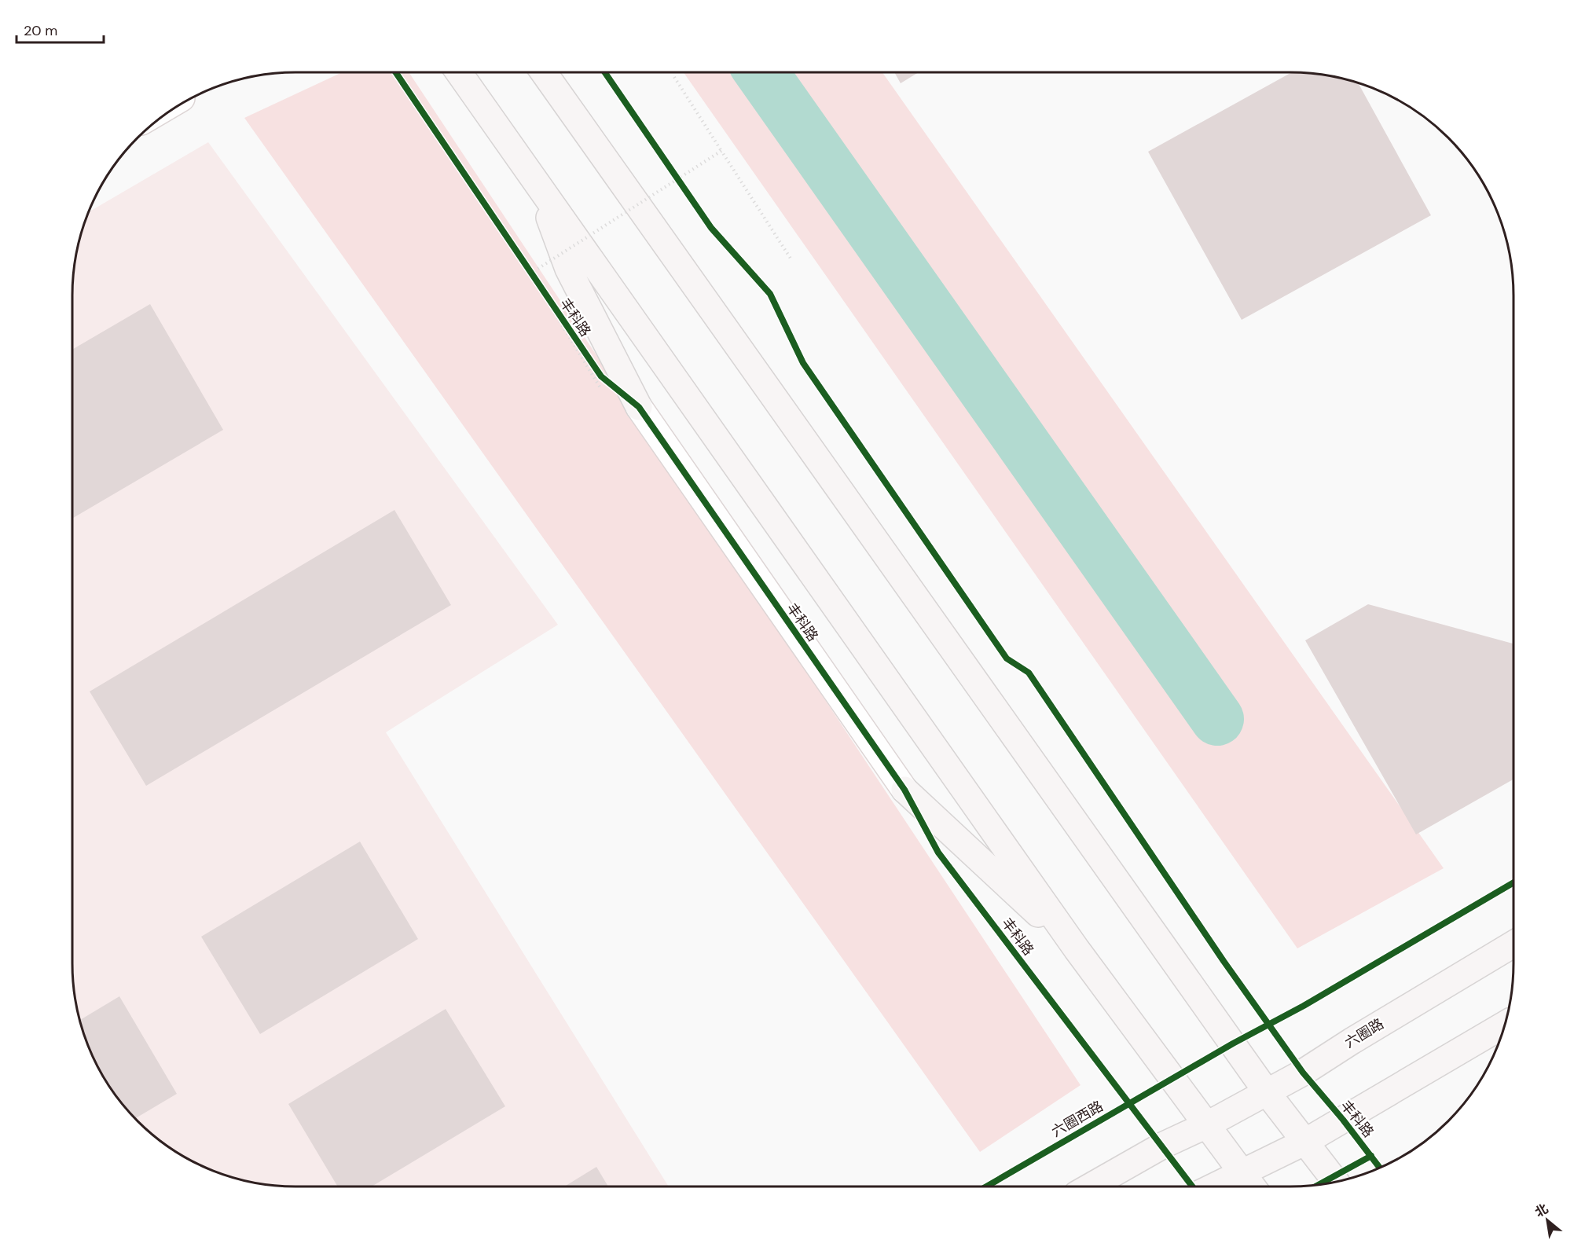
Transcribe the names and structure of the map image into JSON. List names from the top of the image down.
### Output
{
  "streets": {
    "main road": ["六圈路"],
    "street": ["丰科路"],
    "cycle path": ["六圈西路"]
  },
  "scale_bar": "20 m",
  "north": "top left"
}
